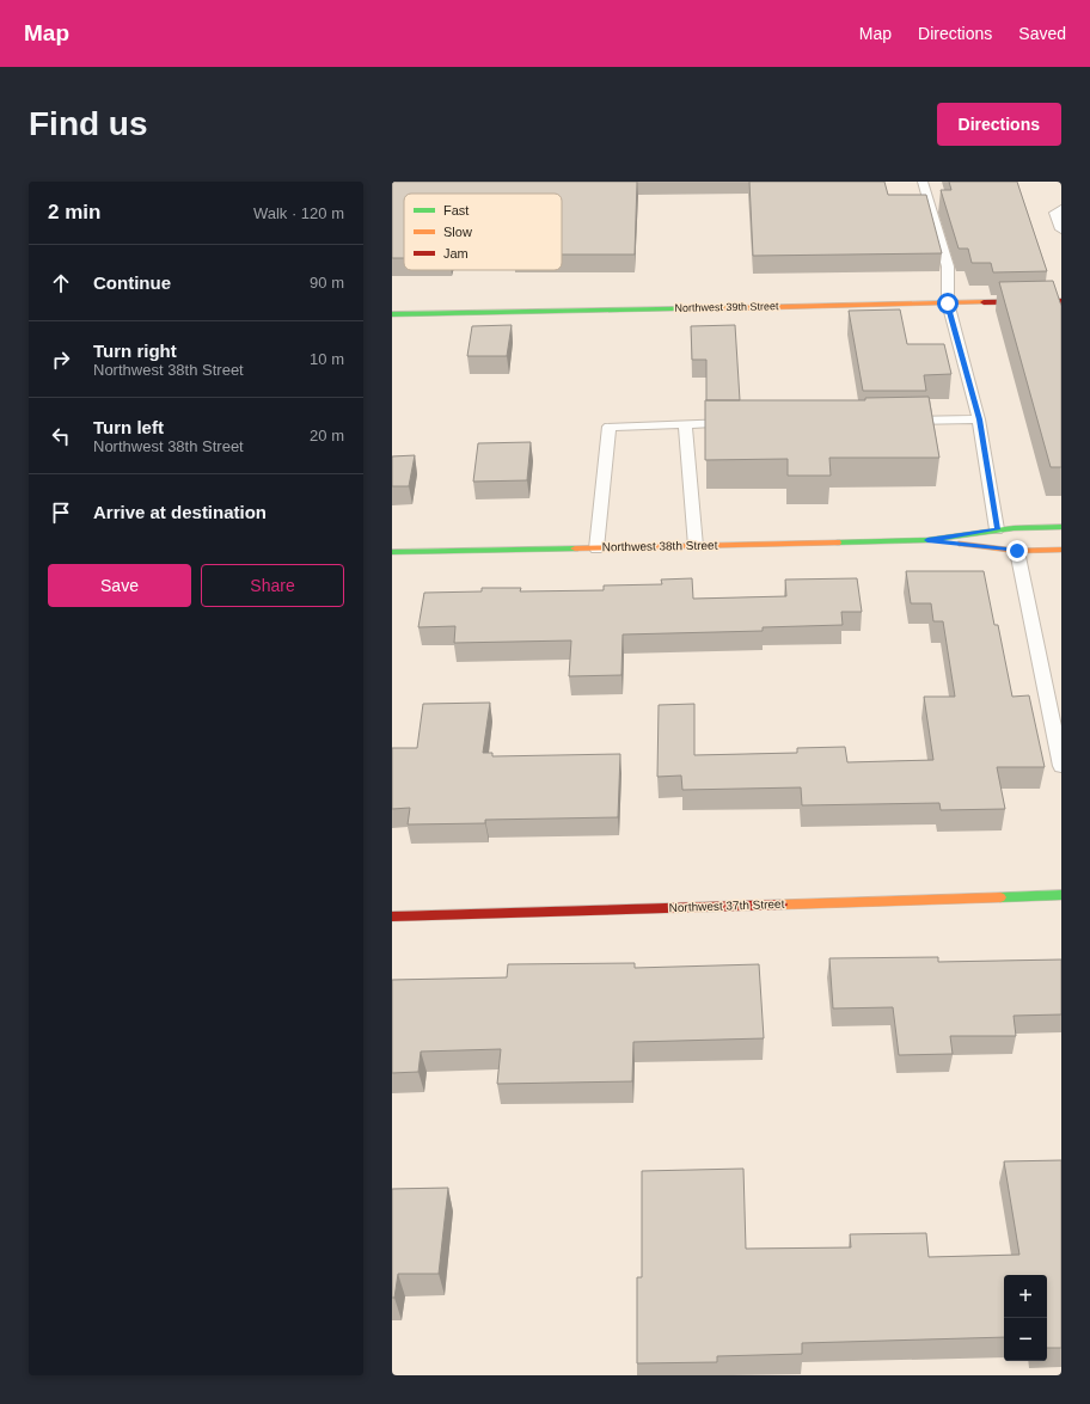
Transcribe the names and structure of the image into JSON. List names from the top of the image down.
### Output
{
  "streets": {
    "street": ["Northwest 39th Street", "Northwest 38th Street", "Northwest 37th Street"]
  },
  "legend": ["Fast", "Slow", "Jam"],
  "page": {
    "header": "Map",
    "nav": ["Map", "Directions", "Saved"],
    "buttons": [
      "Directions",
      ["Save", "Share"]
    ],
    "title": "Find us",
    "heading": ["2 min", "Walk · 120 m"],
    "list": [
      ["Continue", "90 m"],
      ["Turn right", "Northwest 38th Street", "10 m"],
      ["Turn left", "Northwest 38th Street", "20 m"],
      "Arrive at destination"
    ],
    "map_buttons": ["+", "−"]
  }
}
